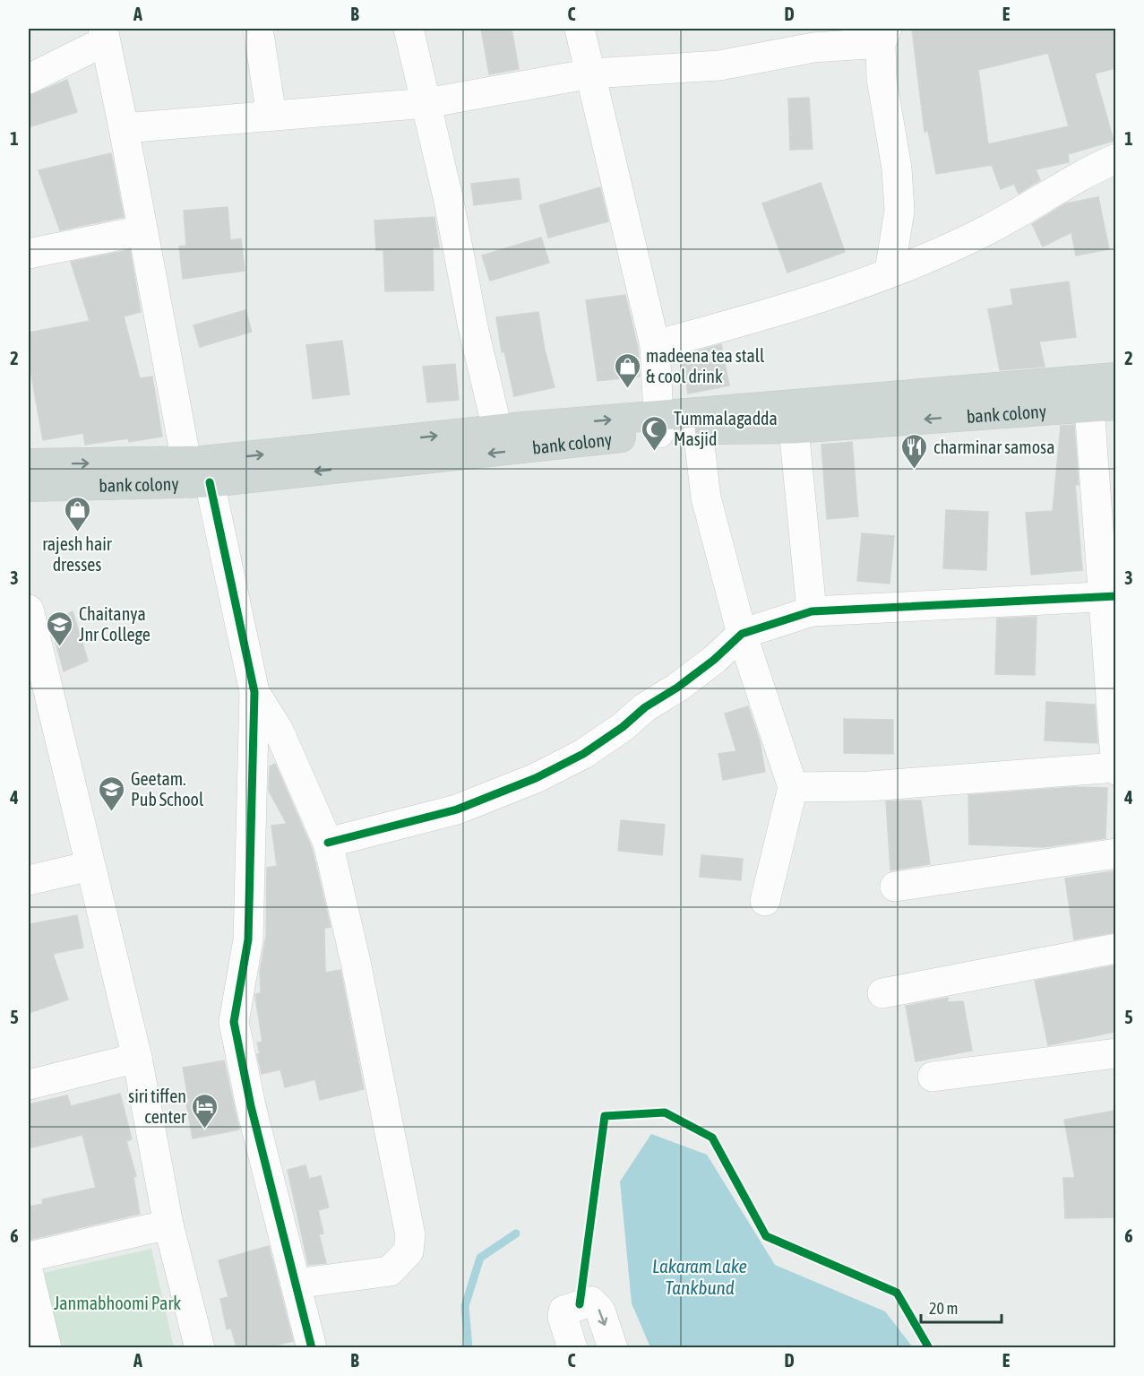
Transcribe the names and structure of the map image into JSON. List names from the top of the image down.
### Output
{
  "streets": {
    "main road": ["bank colony"]
  },
  "water": ["Lakaram Lake Tankbund"],
  "parks": ["Janmabhoomi Park"],
  "places": {
    "shop": ["madeena tea stall & cool drink", "rajesh hair dresses"],
    "mosque": ["Tummalagadda Masjid"],
    "restaurant": ["charminar samosa"],
    "school or university": ["Chaitanya Jnr College", "Geetam. Pub School"],
    "hotel": ["siri tiffen center"]
  },
  "scale_bar": "20 m",
  "grid": {
    "columns": [
      "A",
      "B",
      "C",
      "D",
      "E"
    ],
    "rows": [
      "1",
      "2",
      "3",
      "4",
      "5",
      "6"
    ]
  }
}
